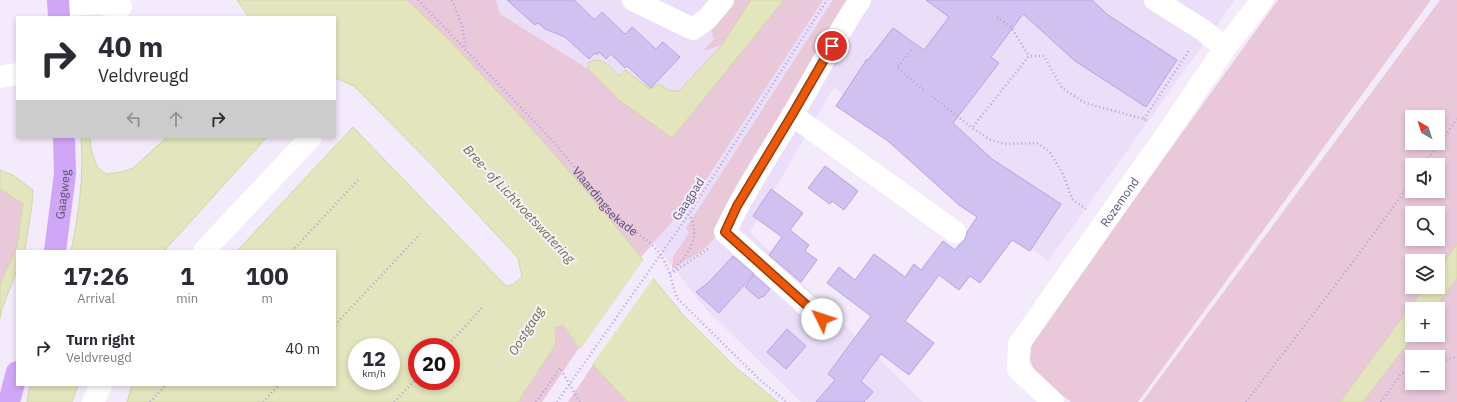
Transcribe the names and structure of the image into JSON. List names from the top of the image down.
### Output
{
  "streets": {
    "main road": ["Gaagweg"],
    "street": ["Rozemond"],
    "path": ["Gaagpad", "Vlaardingsekade"]
  },
  "water": ["Bree- of Lichtvoetswatering", "Oostgaag"],
  "north": "top left",
  "page": {
    "turn": ["40 m", "Veldvreugd"],
    "map_buttons": ["+", "−"],
    "eta": [
      "17:26",
      "Arrival",
      "1",
      "min",
      "100",
      "m"
    ],
    "list": [
      {
        "name": "Turn right",
        "note": "Veldvreugd",
        "value": "40 m"
      }
    ],
    "speed": "12 km/h",
    "limit": "20"
  }
}
